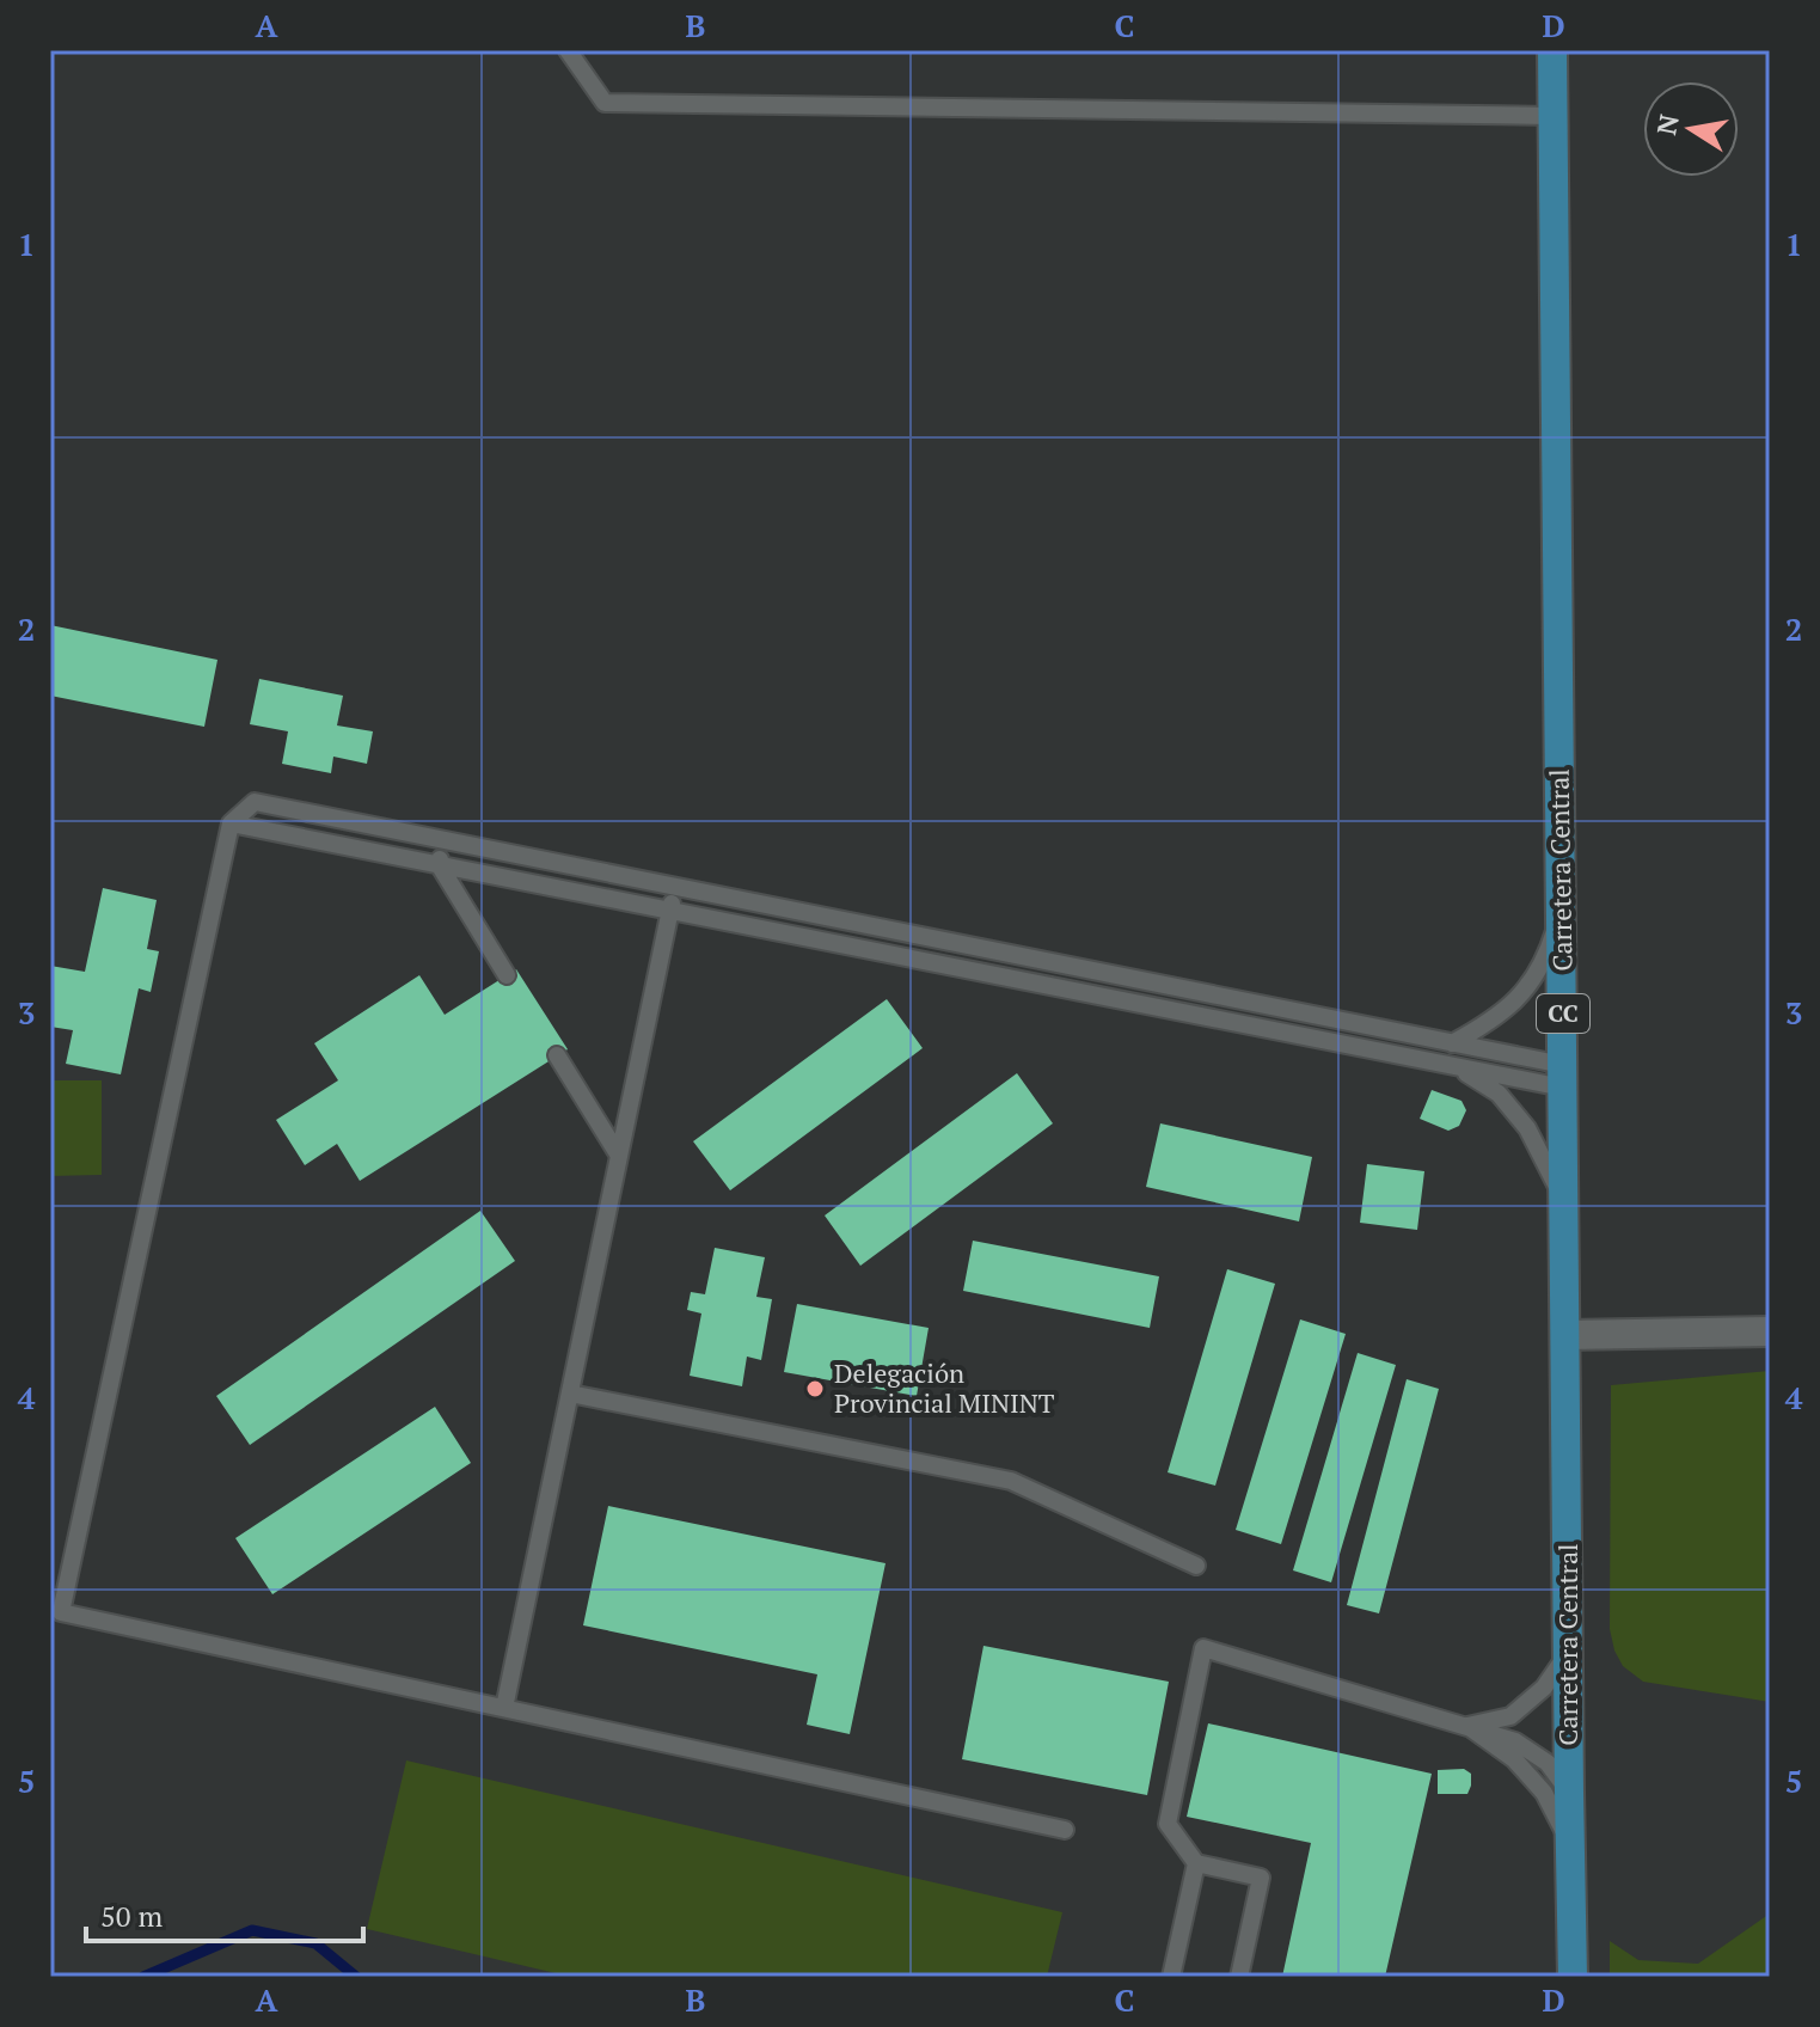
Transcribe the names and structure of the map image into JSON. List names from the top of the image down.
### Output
{
  "streets": {
    "main road": ["Carretera Central", "CC"]
  },
  "places": ["Delegación Provincial MININT"],
  "scale_bar": "50 m",
  "north": "left",
  "grid": {
    "columns": [
      "A",
      "B",
      "C",
      "D"
    ],
    "rows": [
      "1",
      "2",
      "3",
      "4",
      "5"
    ]
  }
}
